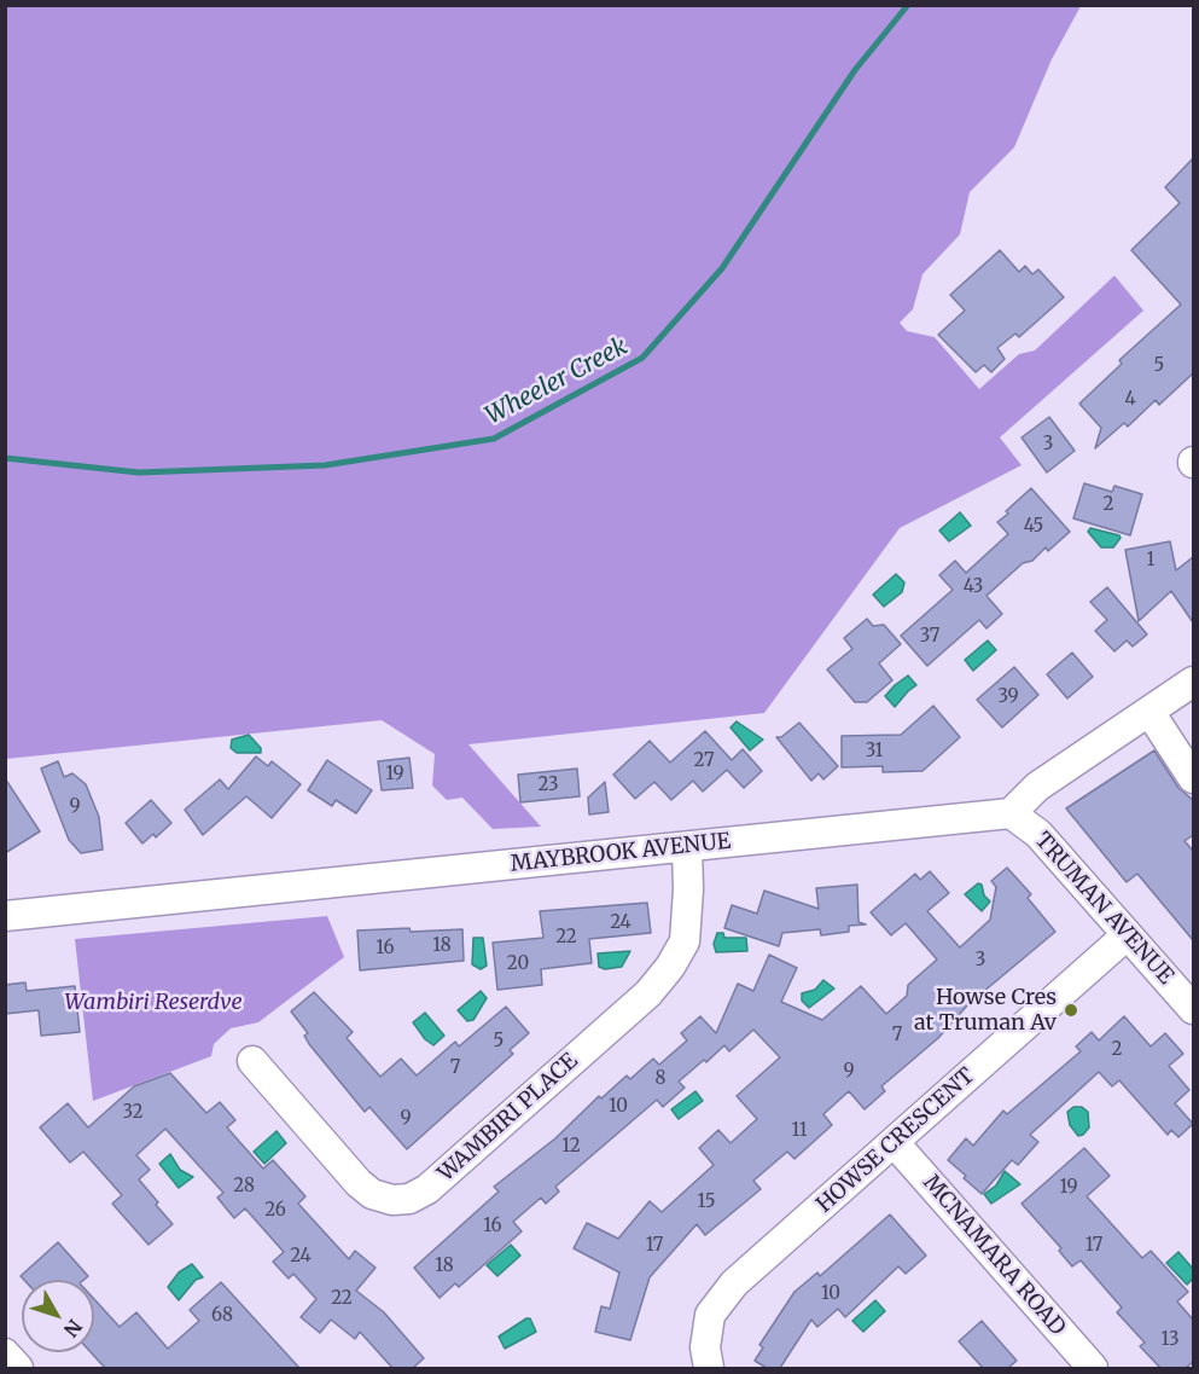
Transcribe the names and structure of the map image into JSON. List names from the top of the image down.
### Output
{
  "streets": {
    "street": [
      "MAYBROOK AVENUE",
      "TRUMAN AVENUE",
      "WAMBIRI PLACE",
      "HOWSE CRESCENT",
      "MCNAMARA ROAD"
    ]
  },
  "crossings": [
    ["MAYBROOK AVENUE", "TRUMAN AVENUE"],
    ["MAYBROOK AVENUE", "WAMBIRI PLACE"],
    ["TRUMAN AVENUE", "HOWSE CRESCENT"],
    ["HOWSE CRESCENT", "MCNAMARA ROAD"]
  ],
  "water": ["Wheeler Creek"],
  "parks": ["Wambiri Reserdve"],
  "places": ["Howse Cres at Truman Av"],
  "house_numbers": [
    "5",
    "4",
    "3",
    "2",
    "45",
    "1",
    "43",
    "37",
    "39",
    "31",
    "27",
    "19",
    "23",
    "9",
    "24",
    "22",
    "18",
    "16",
    "3",
    "20",
    "7",
    "5",
    "2",
    "7",
    "9",
    "8",
    "10",
    "32",
    "9",
    "11",
    "12",
    "28",
    "19",
    "15",
    "26",
    "16",
    "17",
    "17",
    "24",
    "18",
    "10",
    "22",
    "68",
    "13"
  ],
  "north": "bottom right"
}
